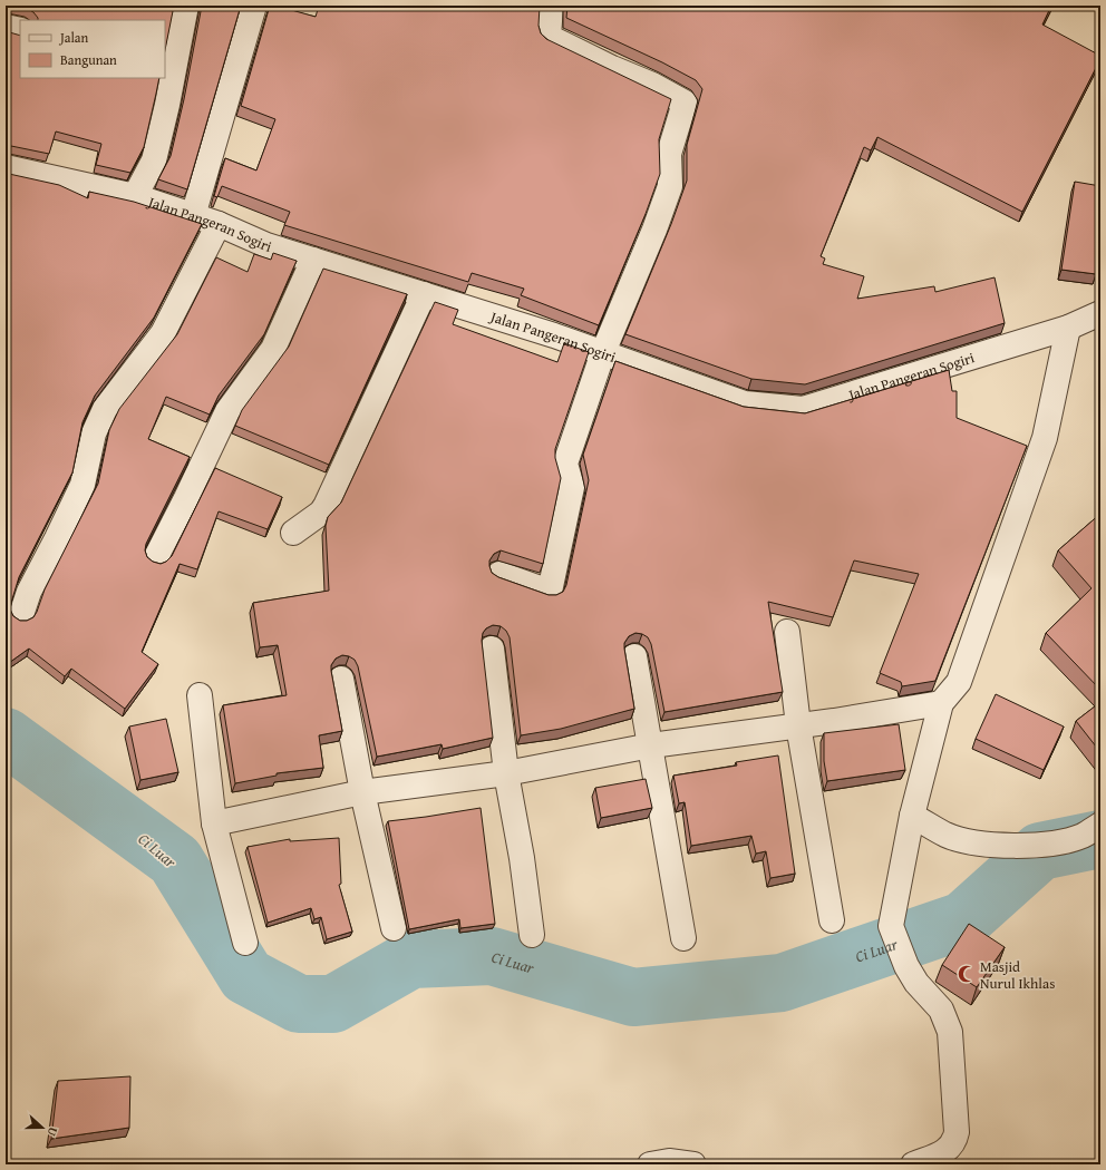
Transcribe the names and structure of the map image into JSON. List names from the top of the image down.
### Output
{
  "streets": {
    "street": ["Jalan Pangeran Sogiri"]
  },
  "water": ["Ci Luar"],
  "places": {
    "mosque": ["Masjid Nurul Ikhlas"]
  },
  "legend": ["Jalan", "Bangunan"],
  "north": "right"
}
